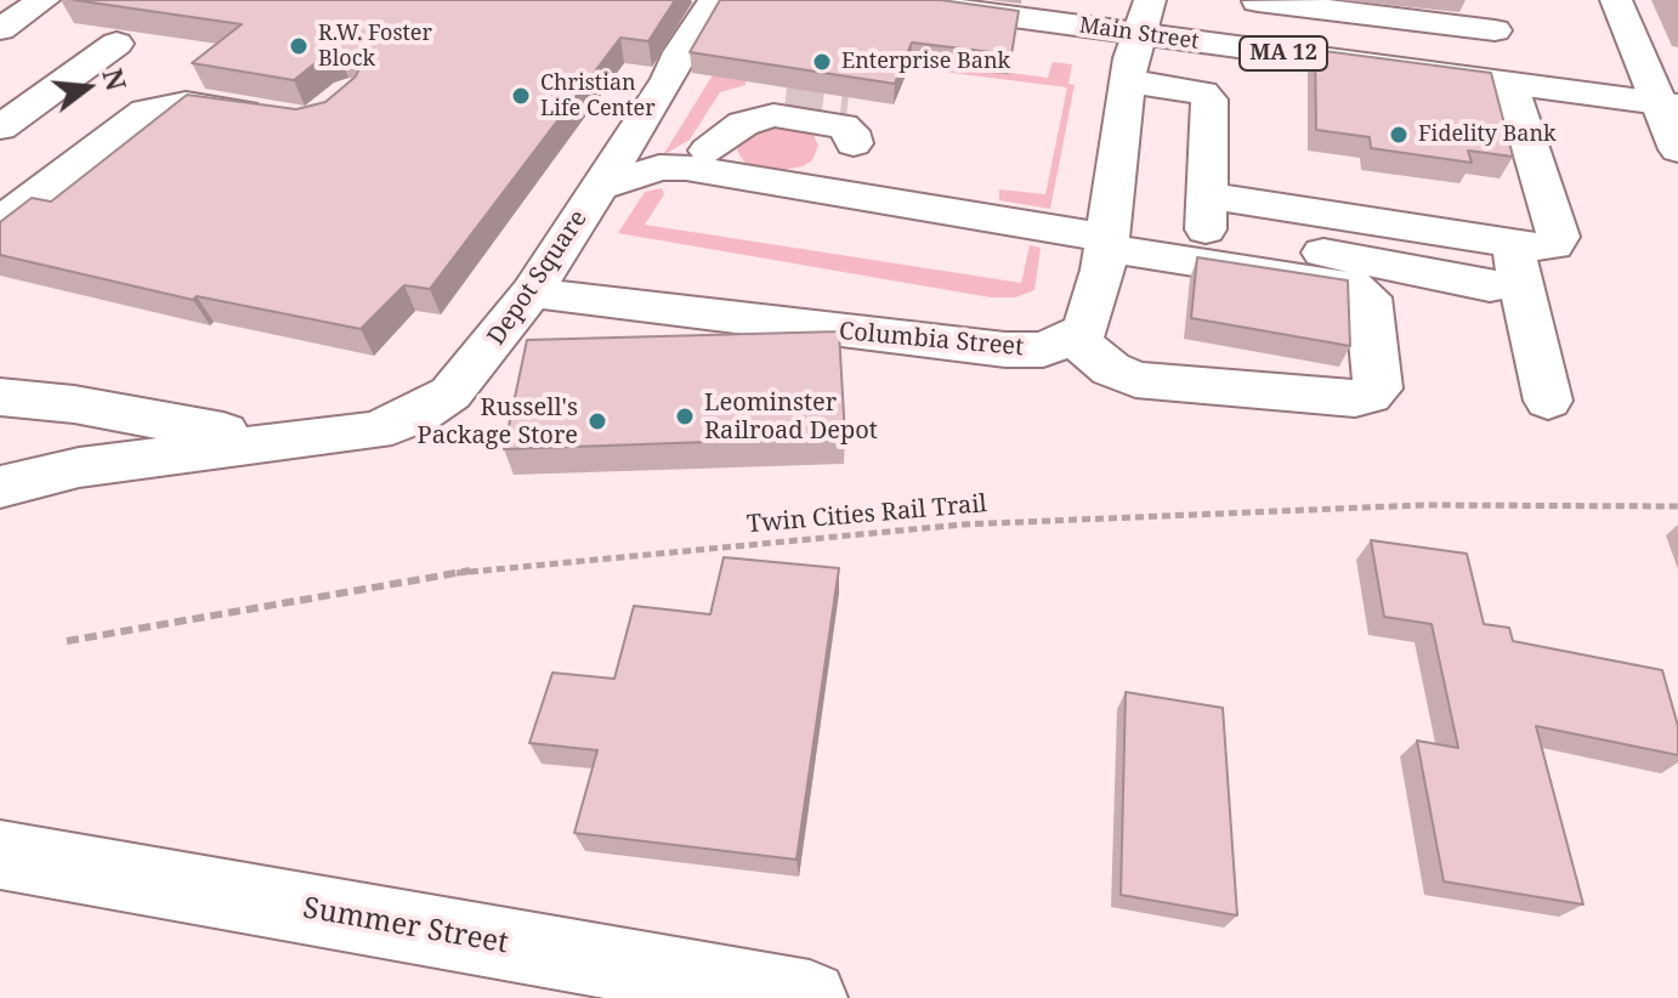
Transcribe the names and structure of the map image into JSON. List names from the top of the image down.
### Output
{
  "streets": {
    "street": [
      "Main Street",
      "MA 12",
      "Depot Square",
      "Columbia Street",
      "Summer Street"
    ],
    "path": ["Twin Cities Rail Trail"]
  },
  "crossings": [
    ["Depot Square", "Columbia Street"]
  ],
  "places": [
    "R.W. Foster Block",
    "Enterprise Bank",
    "Christian Life Center",
    "Fidelity Bank",
    "Leominster Railroad Depot",
    "Russell's Package Store"
  ],
  "north": "right"
}
